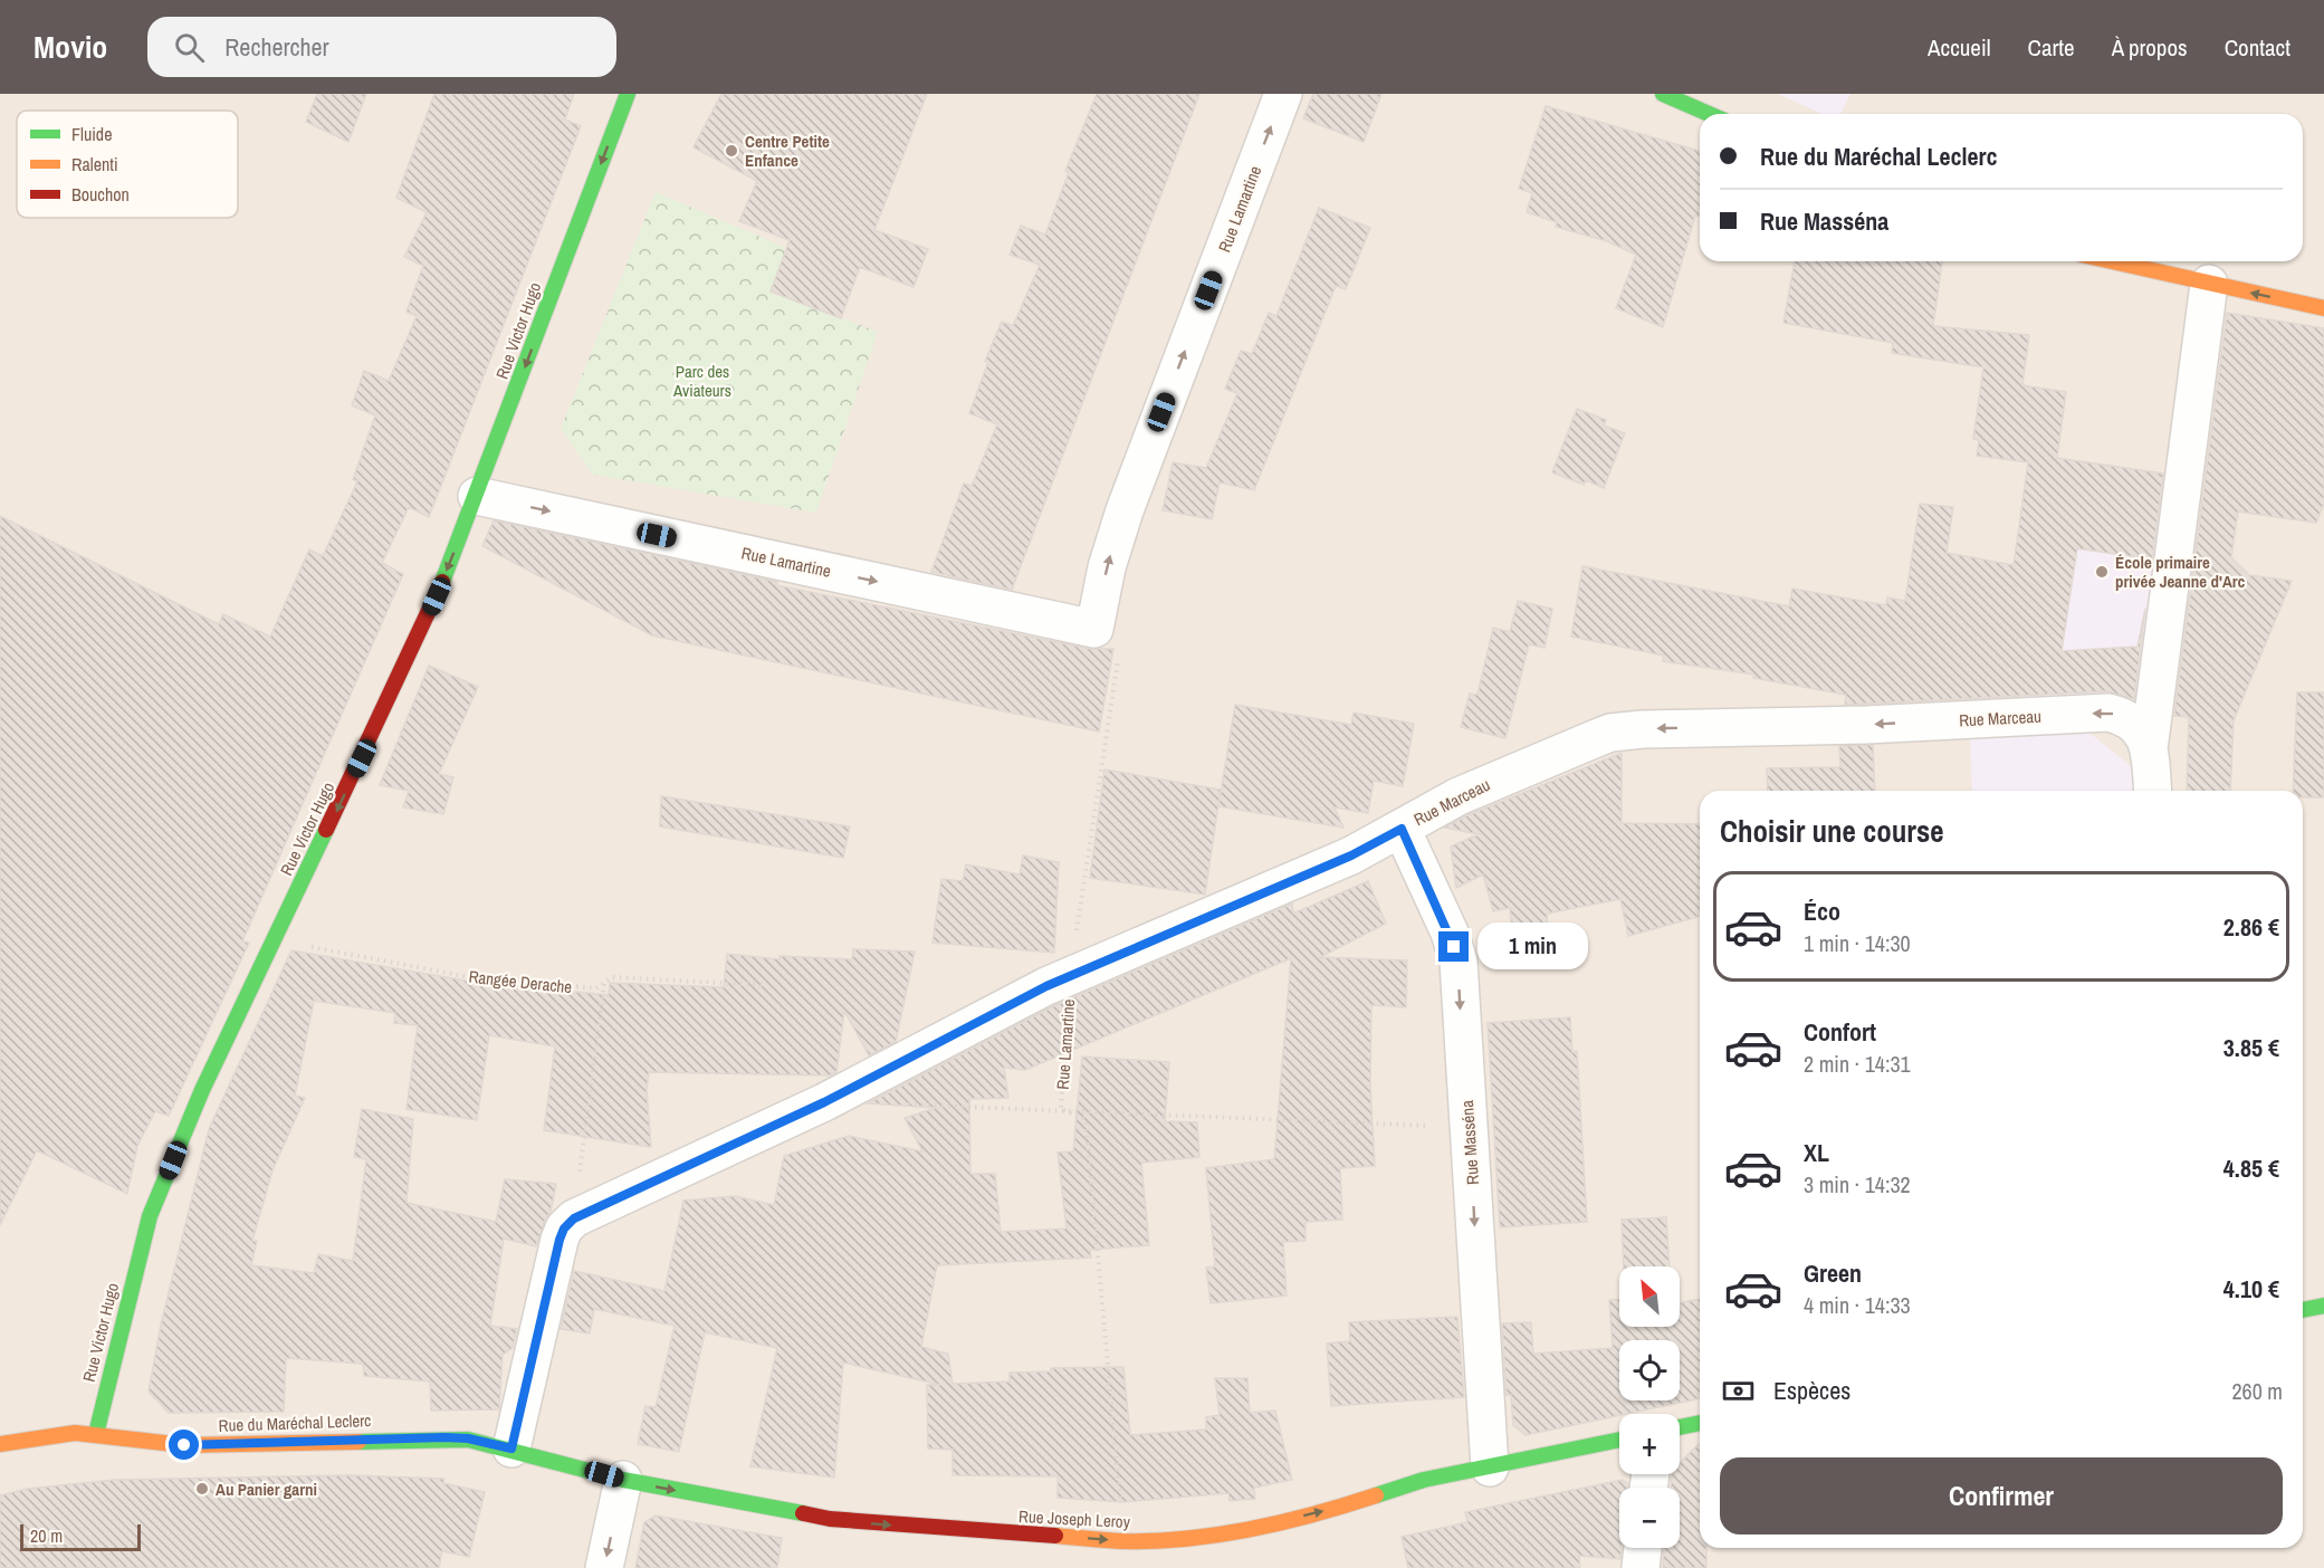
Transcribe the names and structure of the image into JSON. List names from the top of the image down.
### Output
{
  "streets": {
    "street": [
      "Rue Lamartine",
      "Rue Victor Hugo",
      "Rue Marceau",
      "Rue Masséna",
      "Rue du Maréchal Leclerc",
      "Rue Joseph Leroy"
    ],
    "path": ["Rangée Derache"]
  },
  "crossings": [
    ["Rue Lamartine", "Rue Victor Hugo"],
    ["Rue Lamartine", "Rue Marceau"],
    ["Rue Lamartine", "Rue Joseph Leroy"],
    ["Rue Victor Hugo", "Rangée Derache"],
    ["Rue Victor Hugo", "Rue du Maréchal Leclerc"],
    ["Rue Marceau", "Rue Masséna"],
    ["Rue Masséna", "Rue Joseph Leroy"],
    ["Rue du Maréchal Leclerc", "Rue Joseph Leroy"]
  ],
  "one_way": ["Rue Victor Hugo", "Rue Masséna", "Rue Joseph Leroy"],
  "parks": ["Parc des Aviateurs"],
  "places": ["Centre Petite Enfance", "École primaire privée Jeanne d'Arc", "Au Panier garni"],
  "legend": ["Fluide", "Ralenti", "Bouchon"],
  "scale_bar": "20 m",
  "north": "top left",
  "page": {
    "header": "Movio",
    "search": "Rechercher",
    "nav": [
      "Accueil",
      "Carte",
      "À propos",
      "Contact"
    ],
    "banner": ["Rue du Maréchal Leclerc", "Rue Masséna"],
    "heading": "Choisir une course",
    "list": [
      {
        "name": "Éco",
        "note": "1 min · 14:30",
        "value": "2.86 €"
      },
      {
        "name": "Confort",
        "note": "2 min · 14:31",
        "value": "3.85 €"
      },
      {
        "name": "XL",
        "note": "3 min · 14:32",
        "value": "4.85 €"
      },
      {
        "name": "Green",
        "note": "4 min · 14:33",
        "value": "4.10 €"
      }
    ],
    "bubble": "1 min",
    "map_buttons": ["+", "−"],
    "pay": ["Espèces", "260 m"],
    "buttons": "Confirmer",
    "scale": "20 m"
  }
}
